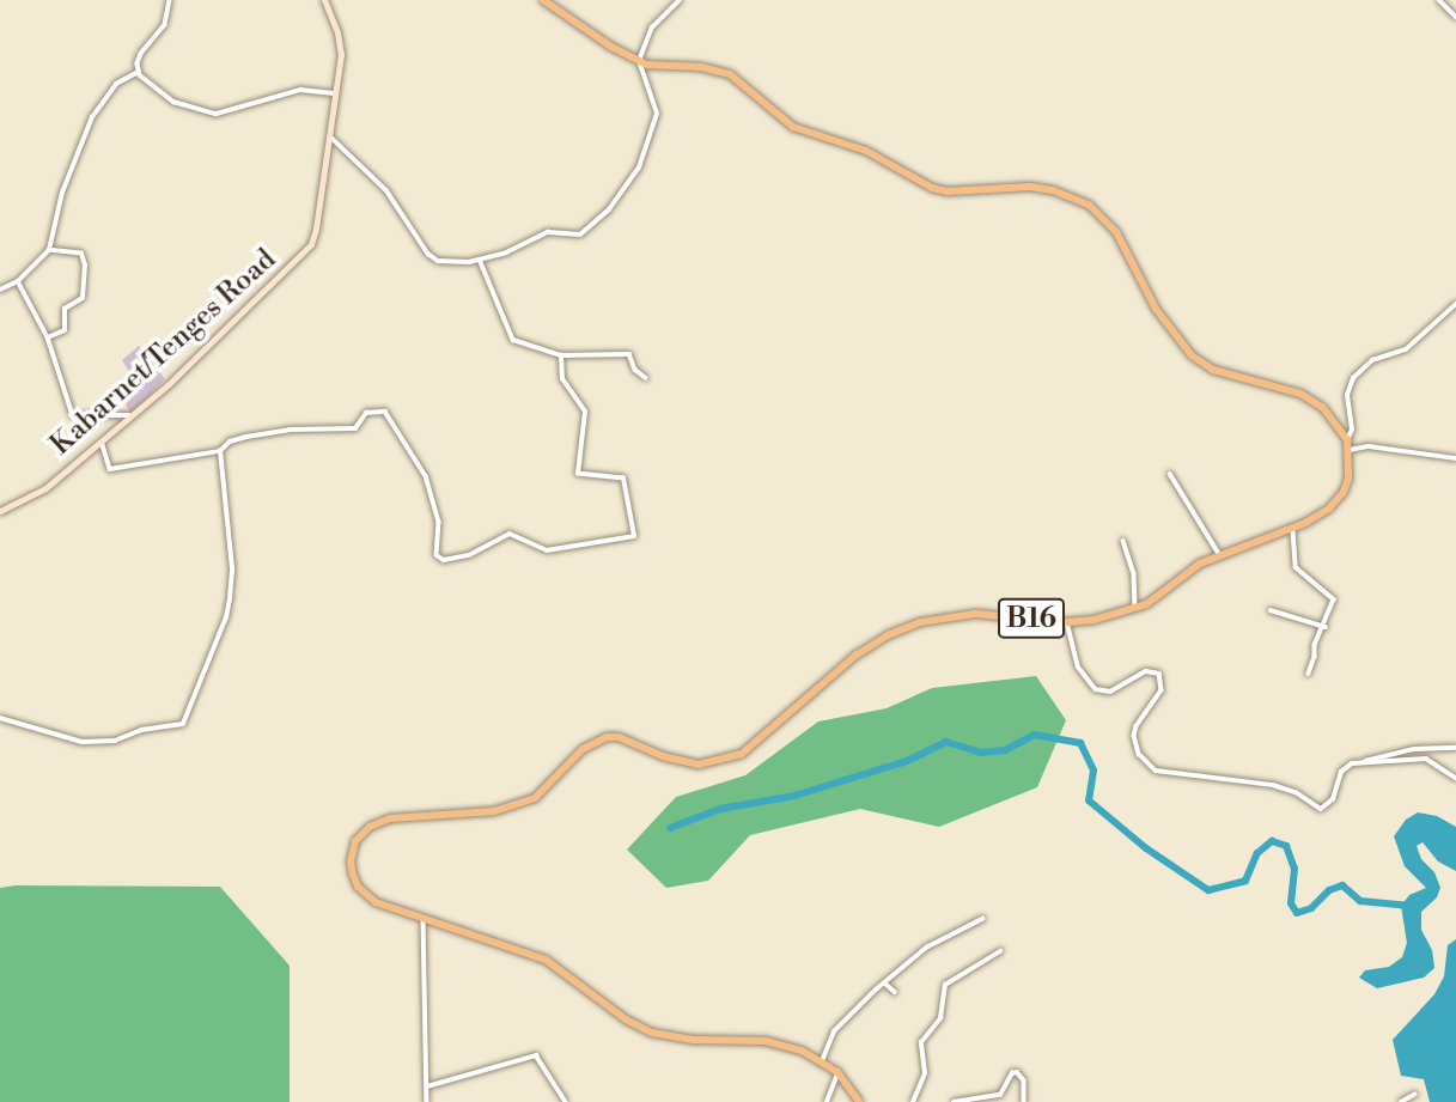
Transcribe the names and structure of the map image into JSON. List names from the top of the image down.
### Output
{
  "streets": {
    "main road": ["B16"],
    "street": ["Kabarnet/Tenges Road"]
  }
}
